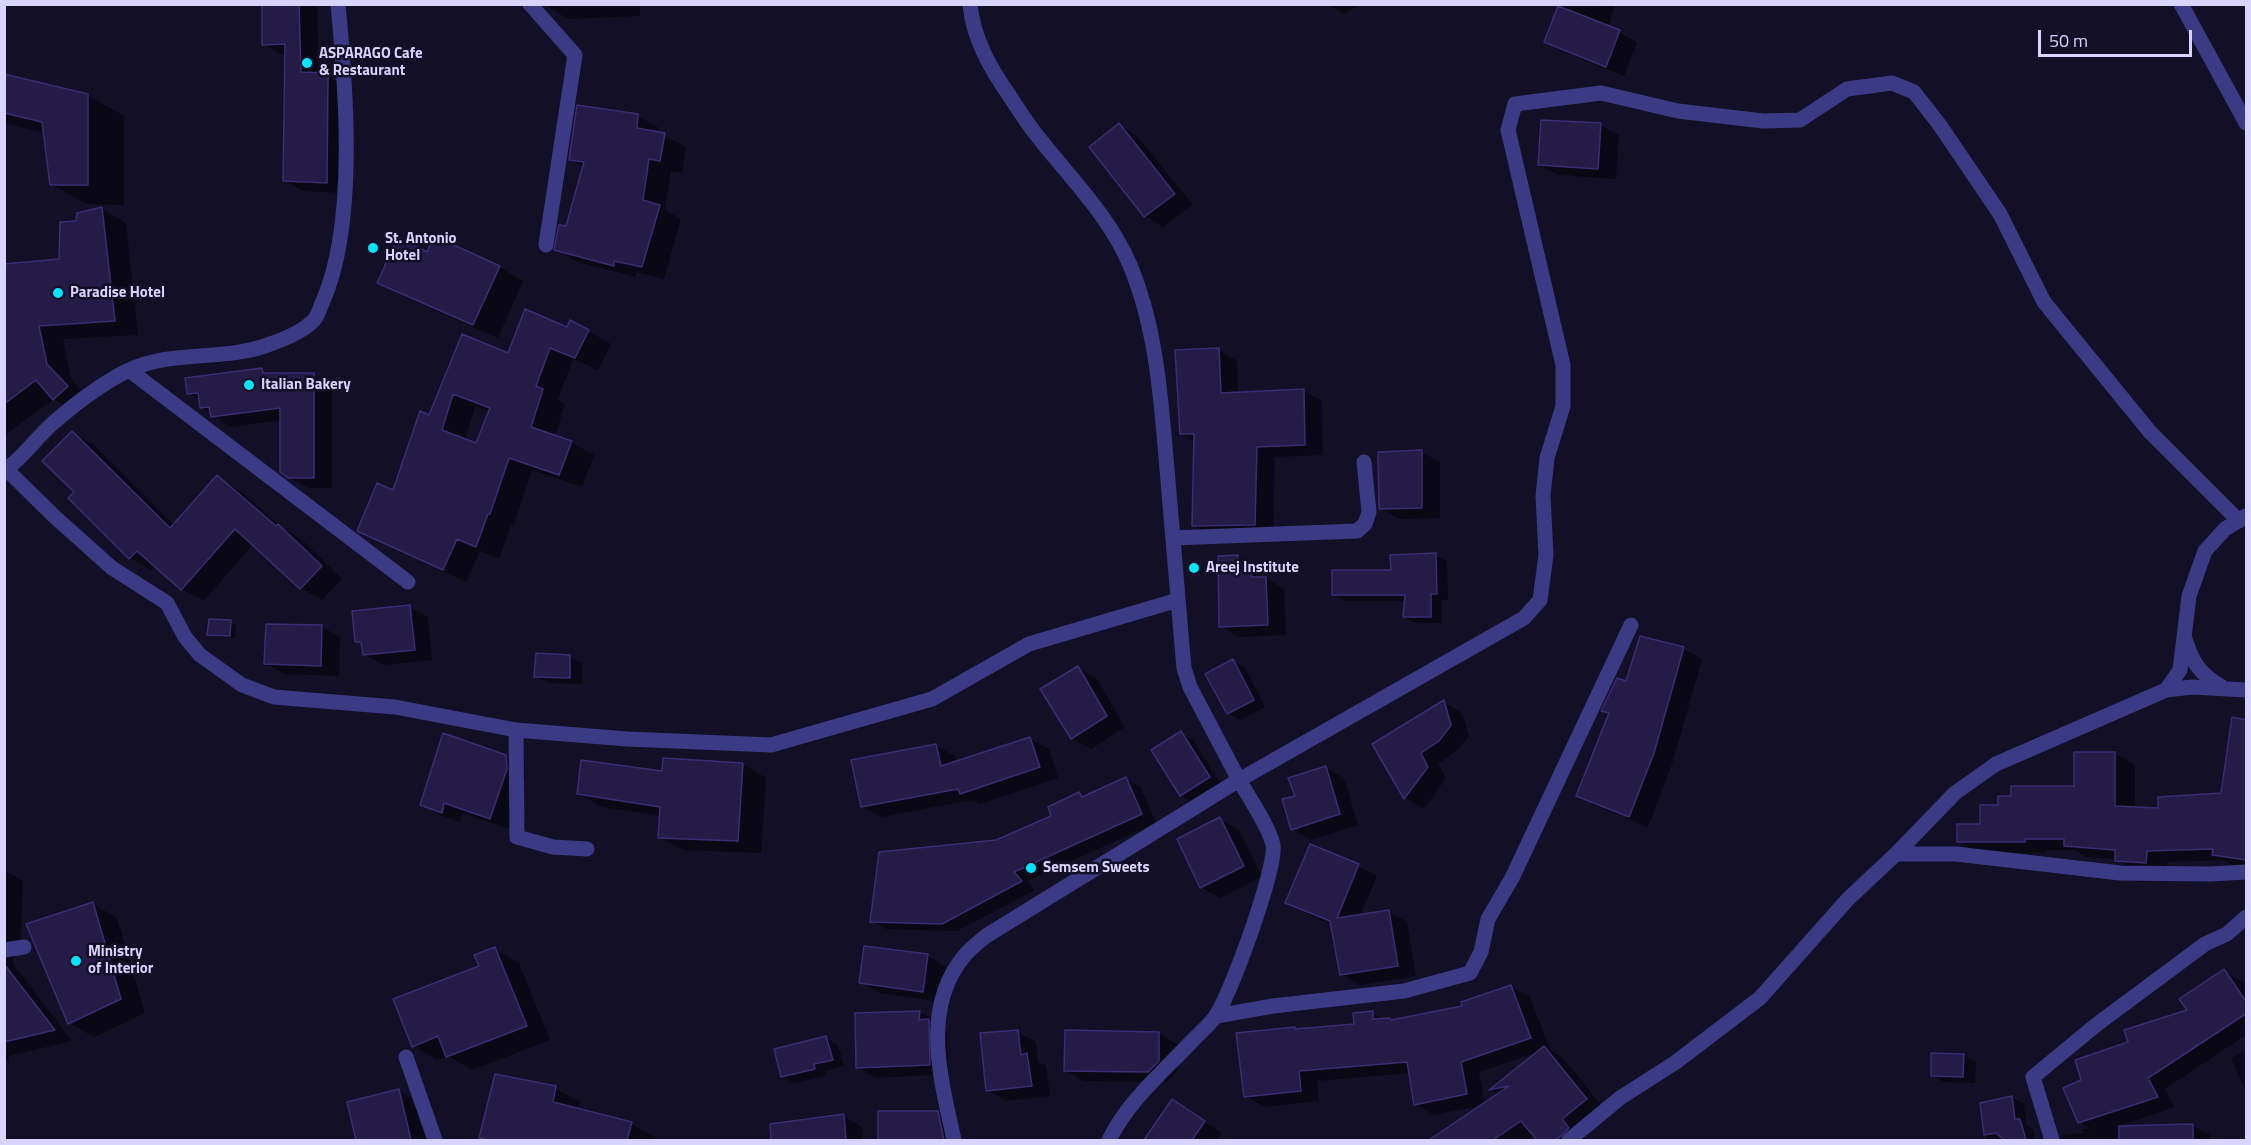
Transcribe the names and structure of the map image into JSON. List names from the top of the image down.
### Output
{
  "places": [
    "ASPARAGO Cafe & Restaurant",
    "St. Antonio Hotel",
    "Paradise Hotel",
    "Italian Bakery",
    "Areej Institute",
    "Semsem Sweets",
    "Ministry of Interior"
  ],
  "scale_bar": "50 m"
}
